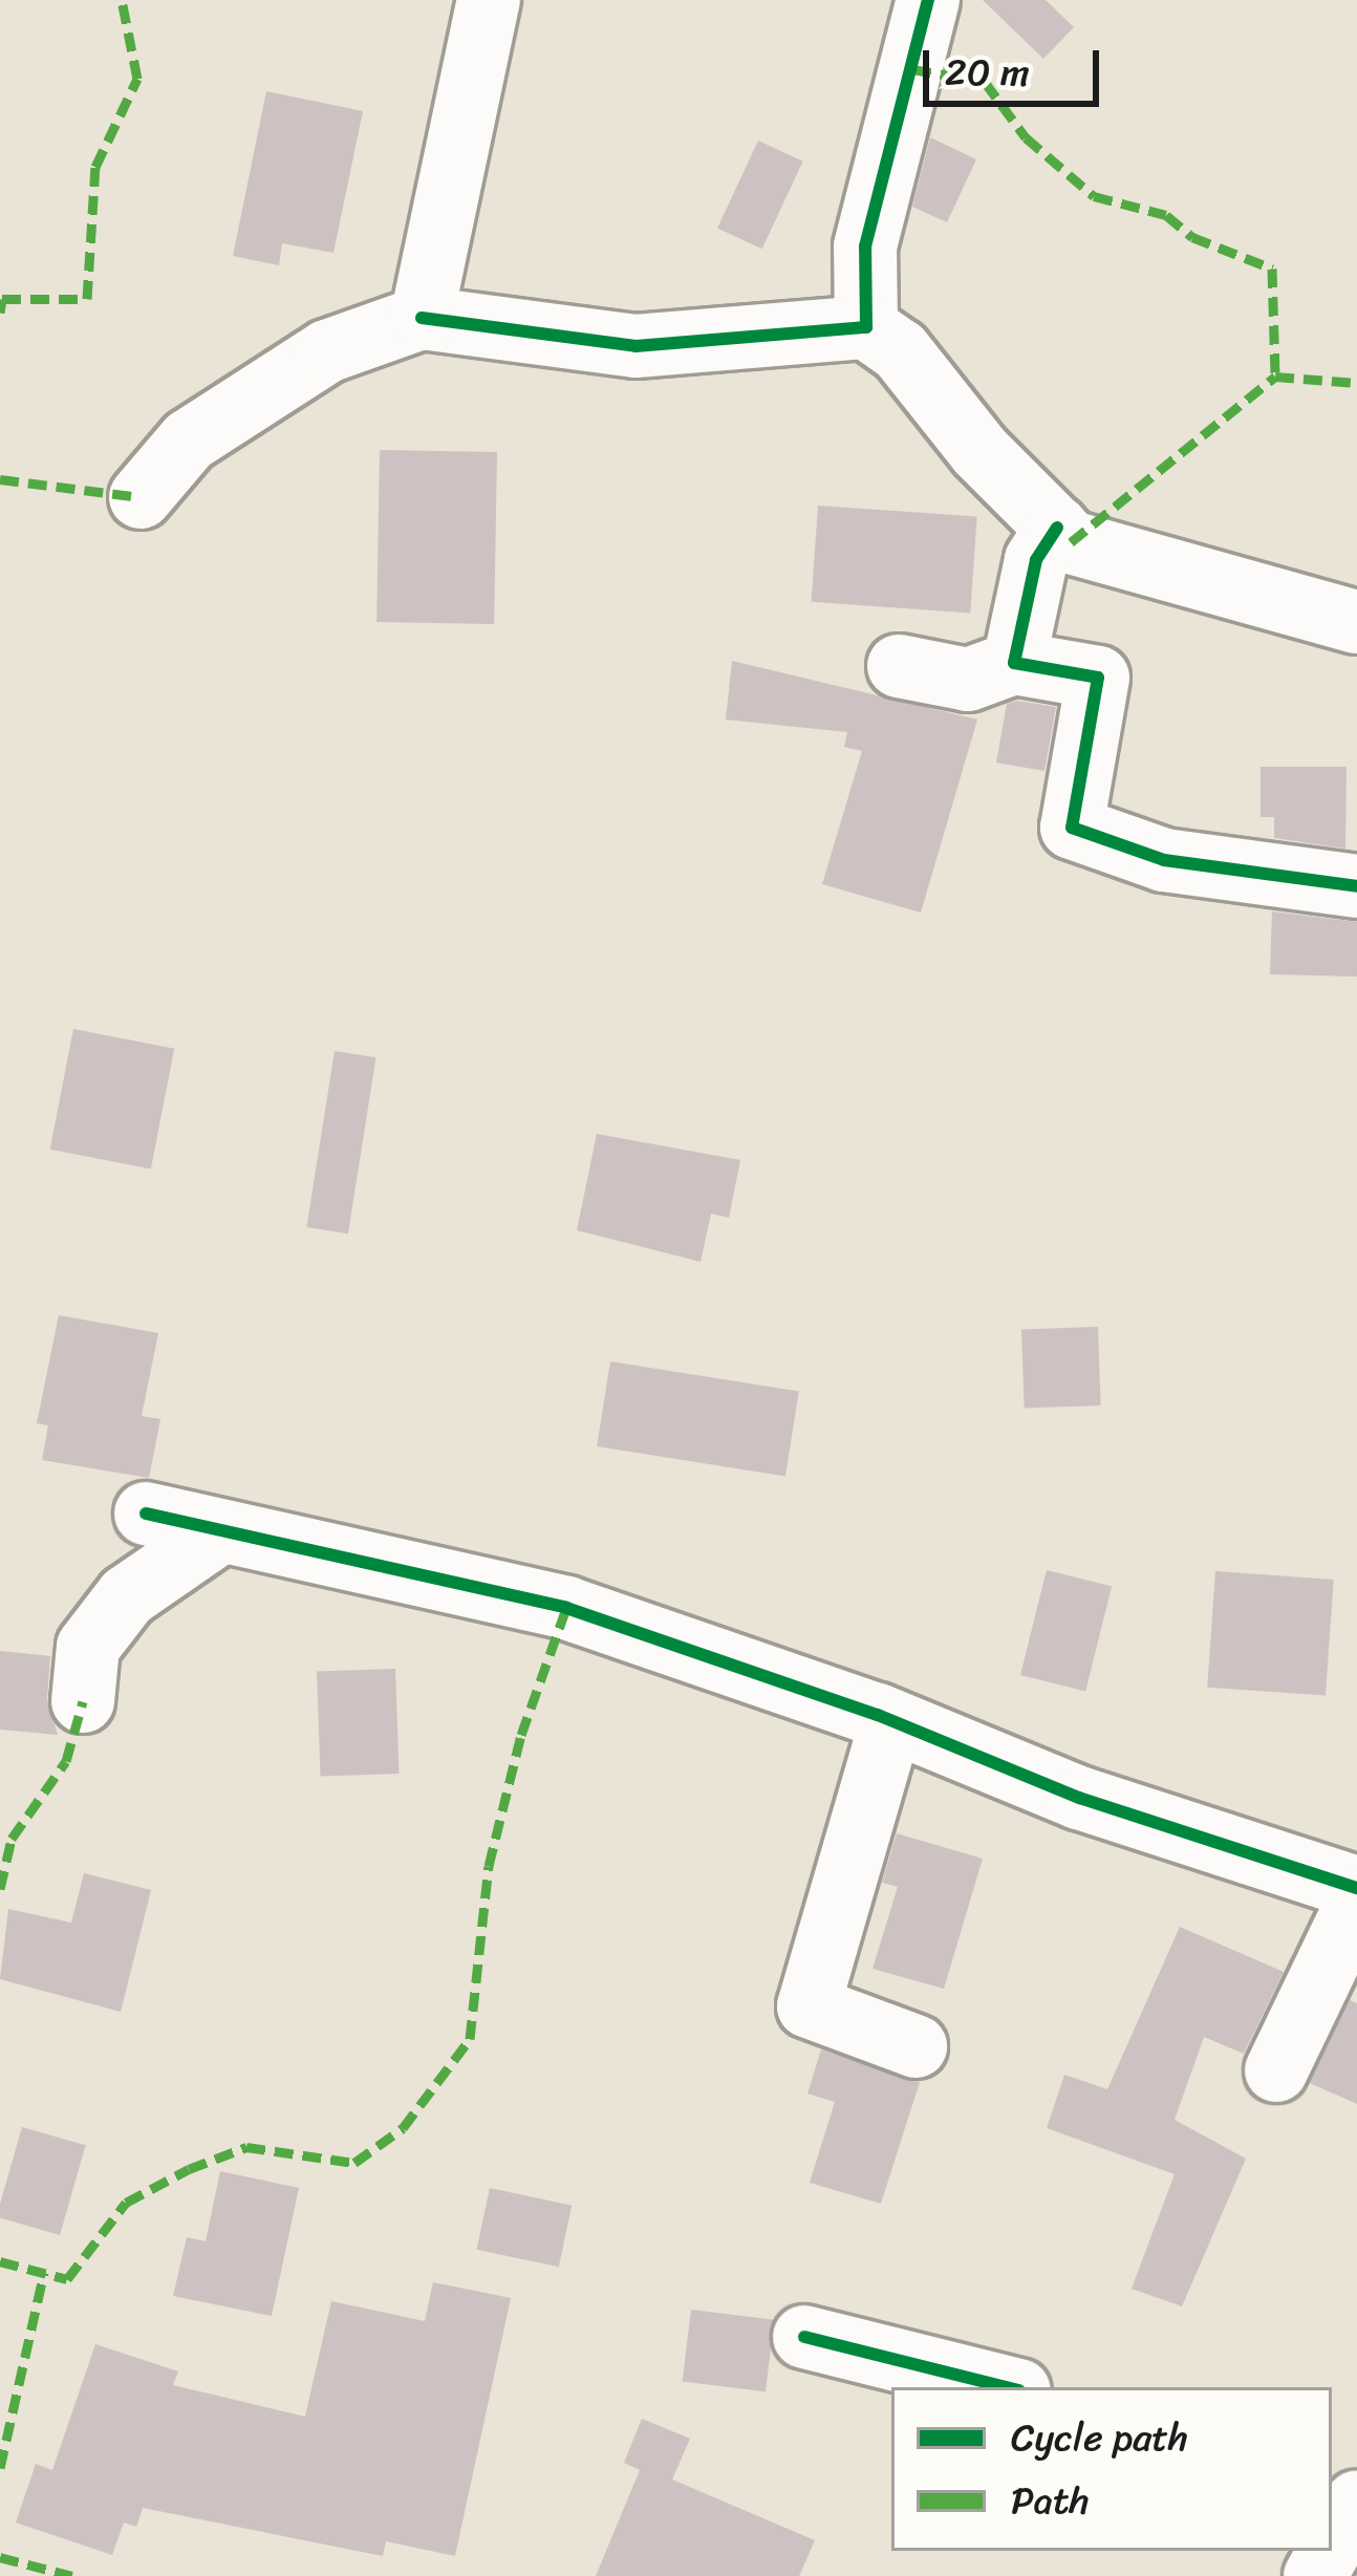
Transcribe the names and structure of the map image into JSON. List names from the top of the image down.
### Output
{
  "legend": ["Cycle path", "Path"],
  "scale_bar": "20 m"
}
